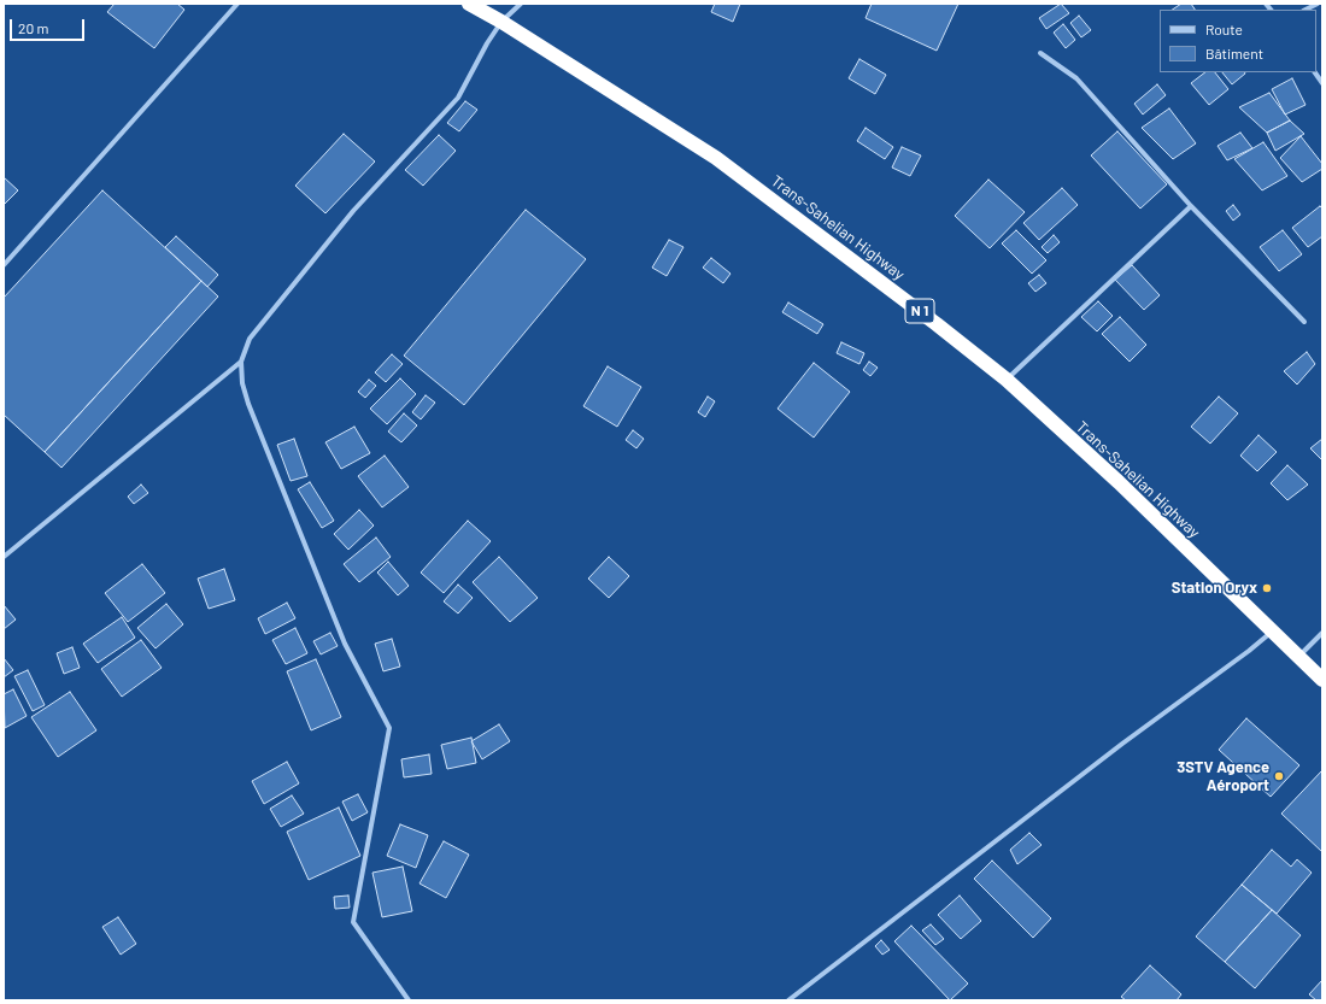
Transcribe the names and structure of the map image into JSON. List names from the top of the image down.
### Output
{
  "streets": {
    "highway": ["Trans-Sahelian Highway", "N 1"]
  },
  "places": ["Station Oryx", "3STV Agence Aéroport"],
  "legend": ["Route", "Bâtiment"],
  "scale_bar": "20 m"
}
